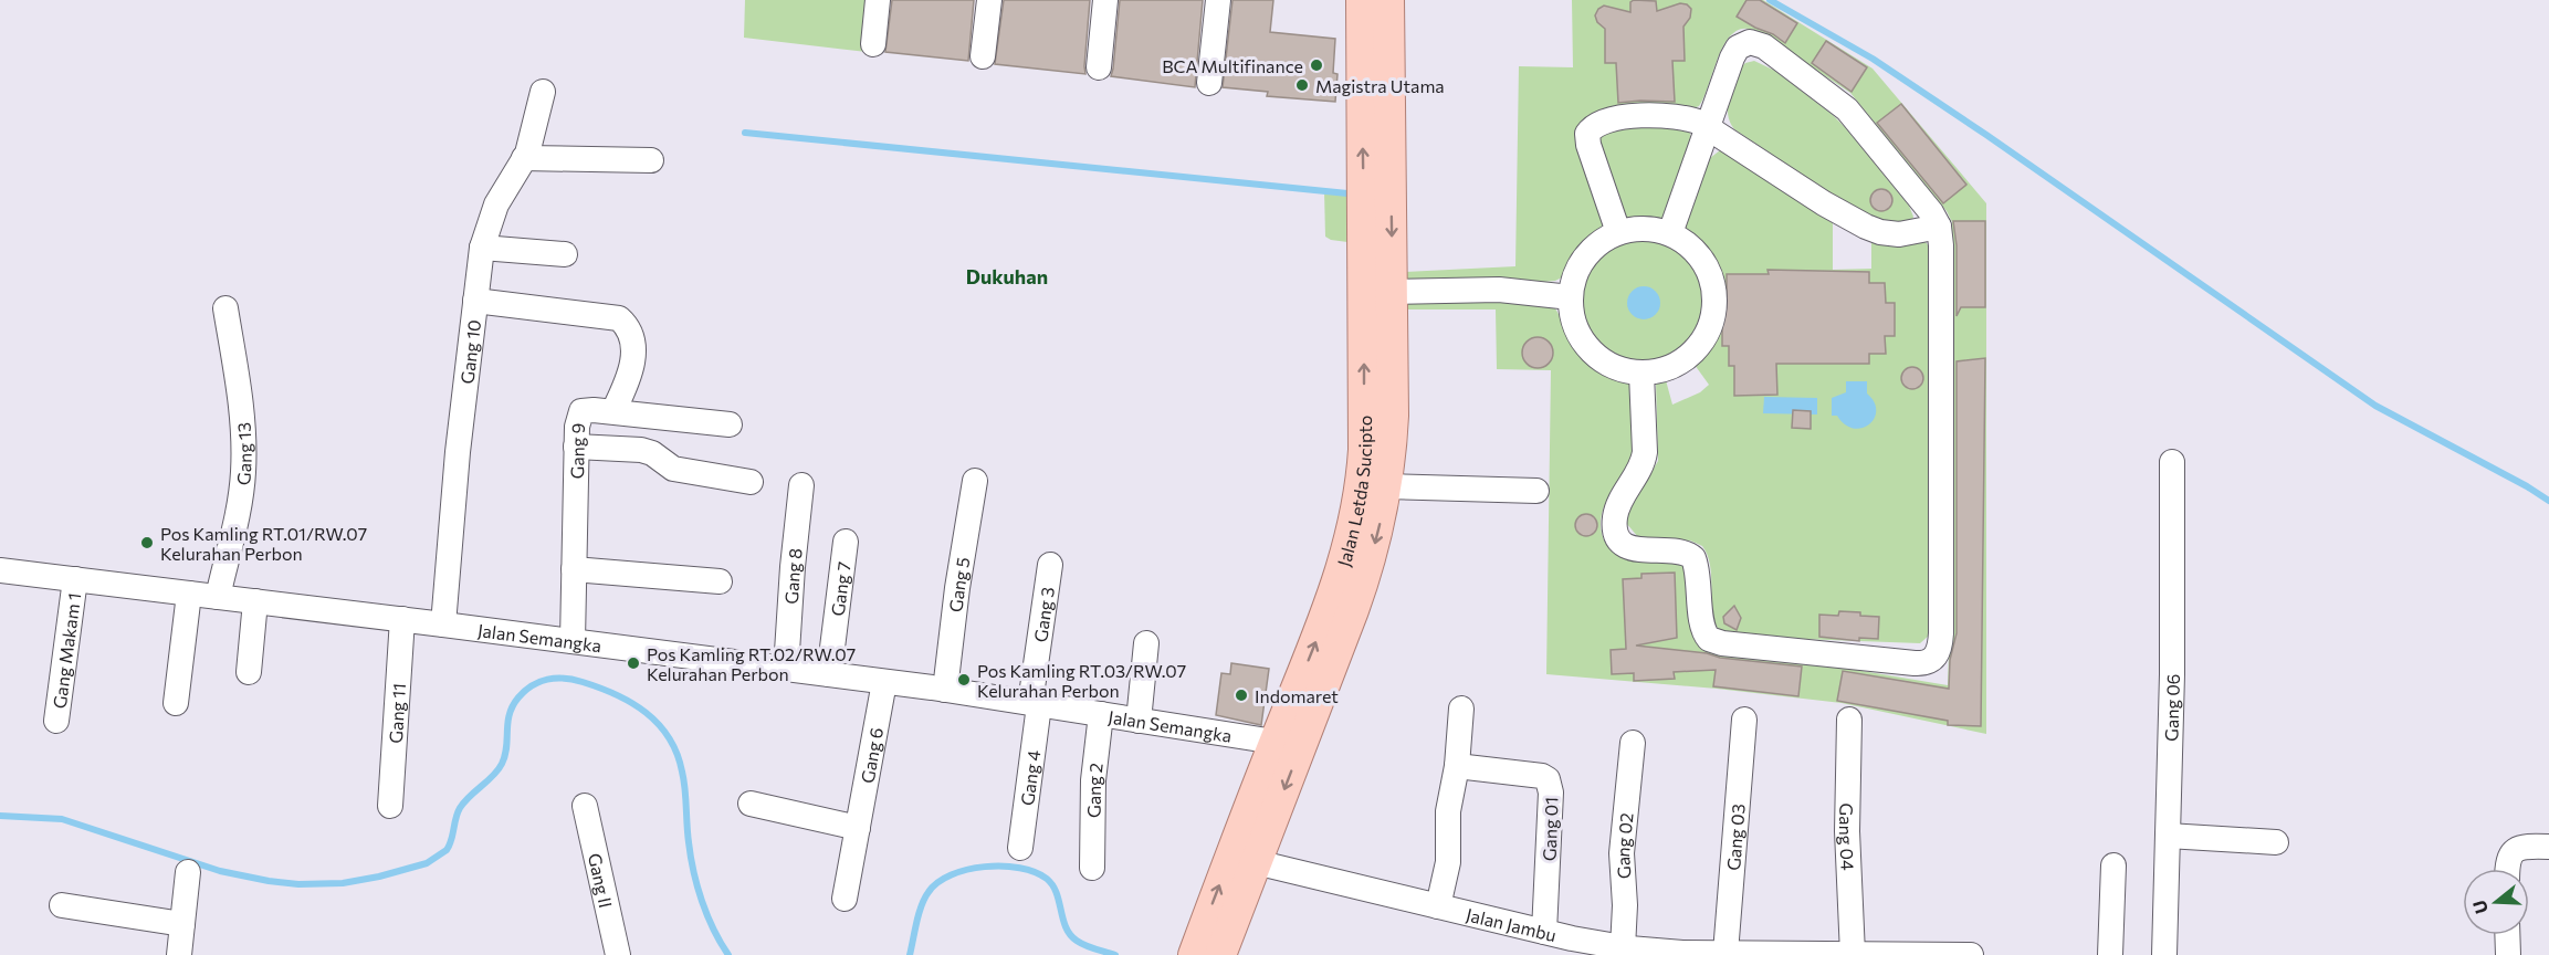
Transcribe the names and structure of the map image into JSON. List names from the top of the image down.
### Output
{
  "streets": {
    "main road": ["Jalan Letda Sucipto"],
    "street": [
      "Gang 10",
      "Gang 9",
      "Gang 13",
      "Gang 8",
      "Gang 5",
      "Gang 7",
      "Gang 3",
      "Jalan Semangka",
      "Gang Makam 1",
      "Gang 06",
      "Gang 11",
      "Gang 6",
      "Gang 4",
      "Gang 2",
      "Gang 01",
      "Gang 03",
      "Gang 04",
      "Gang 02",
      "Gang II",
      "Jalan Jambu"
    ]
  },
  "crossings": [
    ["Gang 10", "Jalan Semangka"],
    ["Gang 9", "Jalan Semangka"],
    ["Gang 13", "Jalan Semangka"],
    ["Jalan Letda Sucipto", "Jalan Semangka"],
    ["Jalan Letda Sucipto", "Jalan Jambu"],
    ["Gang 8", "Jalan Semangka"],
    ["Gang 5", "Jalan Semangka"],
    ["Gang 7", "Jalan Semangka"],
    ["Gang 3", "Jalan Semangka"],
    ["Gang 3", "Gang 4"],
    ["Jalan Semangka", "Gang Makam 1"],
    ["Jalan Semangka", "Gang 11"],
    ["Jalan Semangka", "Gang 6"],
    ["Jalan Semangka", "Gang 4"],
    ["Jalan Semangka", "Gang 2"],
    ["Gang 01", "Jalan Jambu"],
    ["Gang 03", "Jalan Jambu"],
    ["Gang 04", "Jalan Jambu"],
    ["Gang 02", "Jalan Jambu"]
  ],
  "districts": ["Dukuhan"],
  "places": [
    "BCA Multifinance",
    "Magistra Utama",
    "Pos Kamling RT.01/RW.07 Kelurahan Perbon",
    "Pos Kamling RT.02/RW.07 Kelurahan Perbon",
    "Pos Kamling RT.03/RW.07 Kelurahan Perbon",
    "Indomaret"
  ],
  "north": "left"
}
